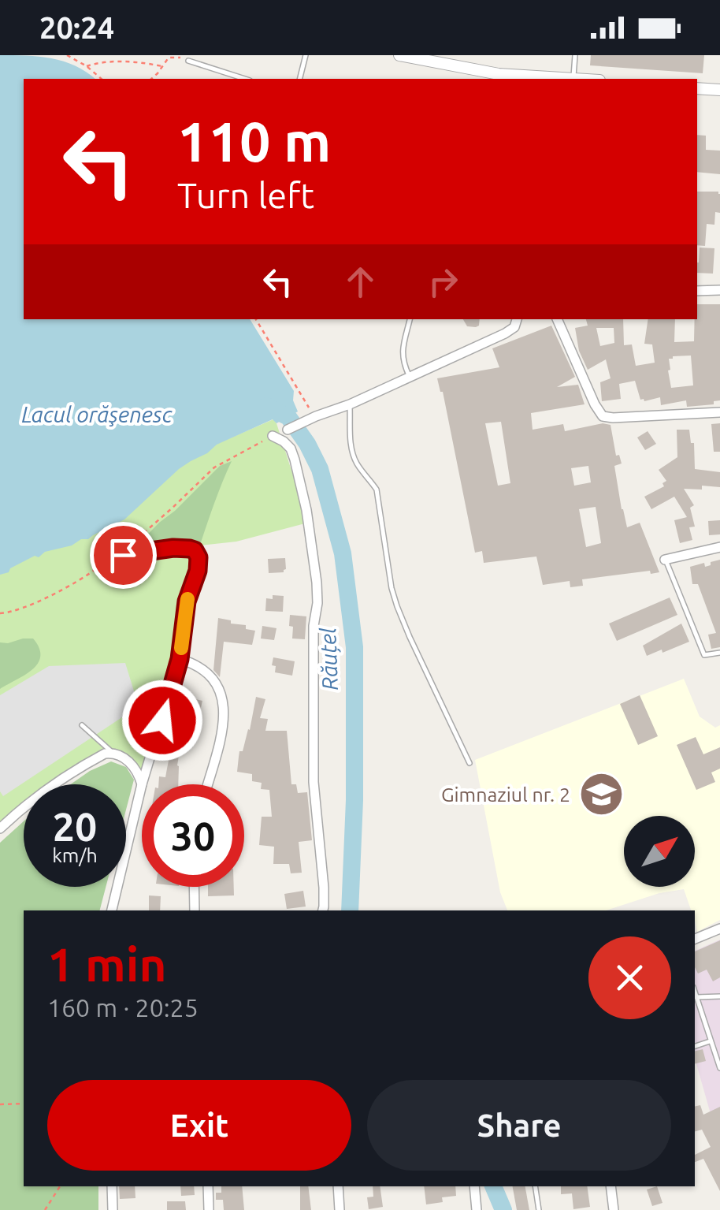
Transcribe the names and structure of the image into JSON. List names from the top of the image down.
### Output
{
  "water": ["Lacul orăşenesc", "Răuțel"],
  "places": {
    "school or university": ["Gimnaziul nr. 2"]
  },
  "north": "top right",
  "page": {
    "status": "20:24",
    "turn": ["110 m", "Turn left"],
    "speed": "20 km/h",
    "limit": "30",
    "heading": ["1 min", "160 m · 20:25"],
    "buttons": ["Exit", "Share"]
  }
}
